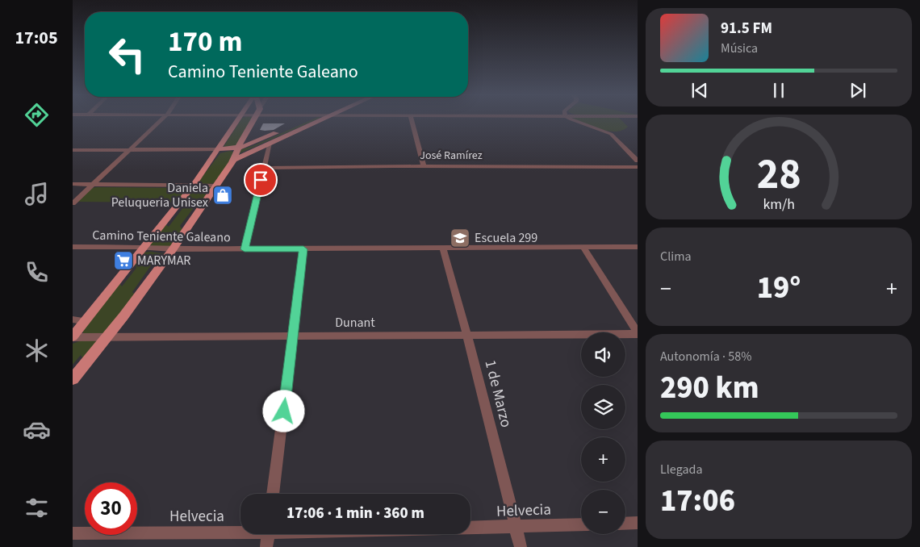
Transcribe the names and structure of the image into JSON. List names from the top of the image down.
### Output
{
  "streets": {
    "street": [
      "José Ramírez",
      "Camino Teniente Galeano",
      "Dunant",
      "1 de Marzo",
      "Helvecia"
    ]
  },
  "crossings": [
    ["Camino Teniente Galeano", "1 de Marzo"],
    ["Dunant", "1 de Marzo"],
    ["1 de Marzo", "Helvecia"]
  ],
  "places": {
    "shop": ["Daniela Peluqueria Unisex"],
    "school or university": ["Escuela 299"],
    "supermarket": ["MARYMAR"]
  },
  "page": {
    "tabs": "17:05",
    "turn": ["170 m", "Camino Teniente Galeano"],
    "song": ["91.5 FM", "Música"],
    "tile": [
      "Clima",
      ["Autonomía · 58%", "290 km"],
      ["Llegada", "17:06"]
    ],
    "heat": ["−", "19°", "+"],
    "map_buttons": ["+", "−"],
    "limit": "30",
    "trip": "17:06 · 1 min · 360 m",
    "gauge": ["28", "km/h"]
  }
}
